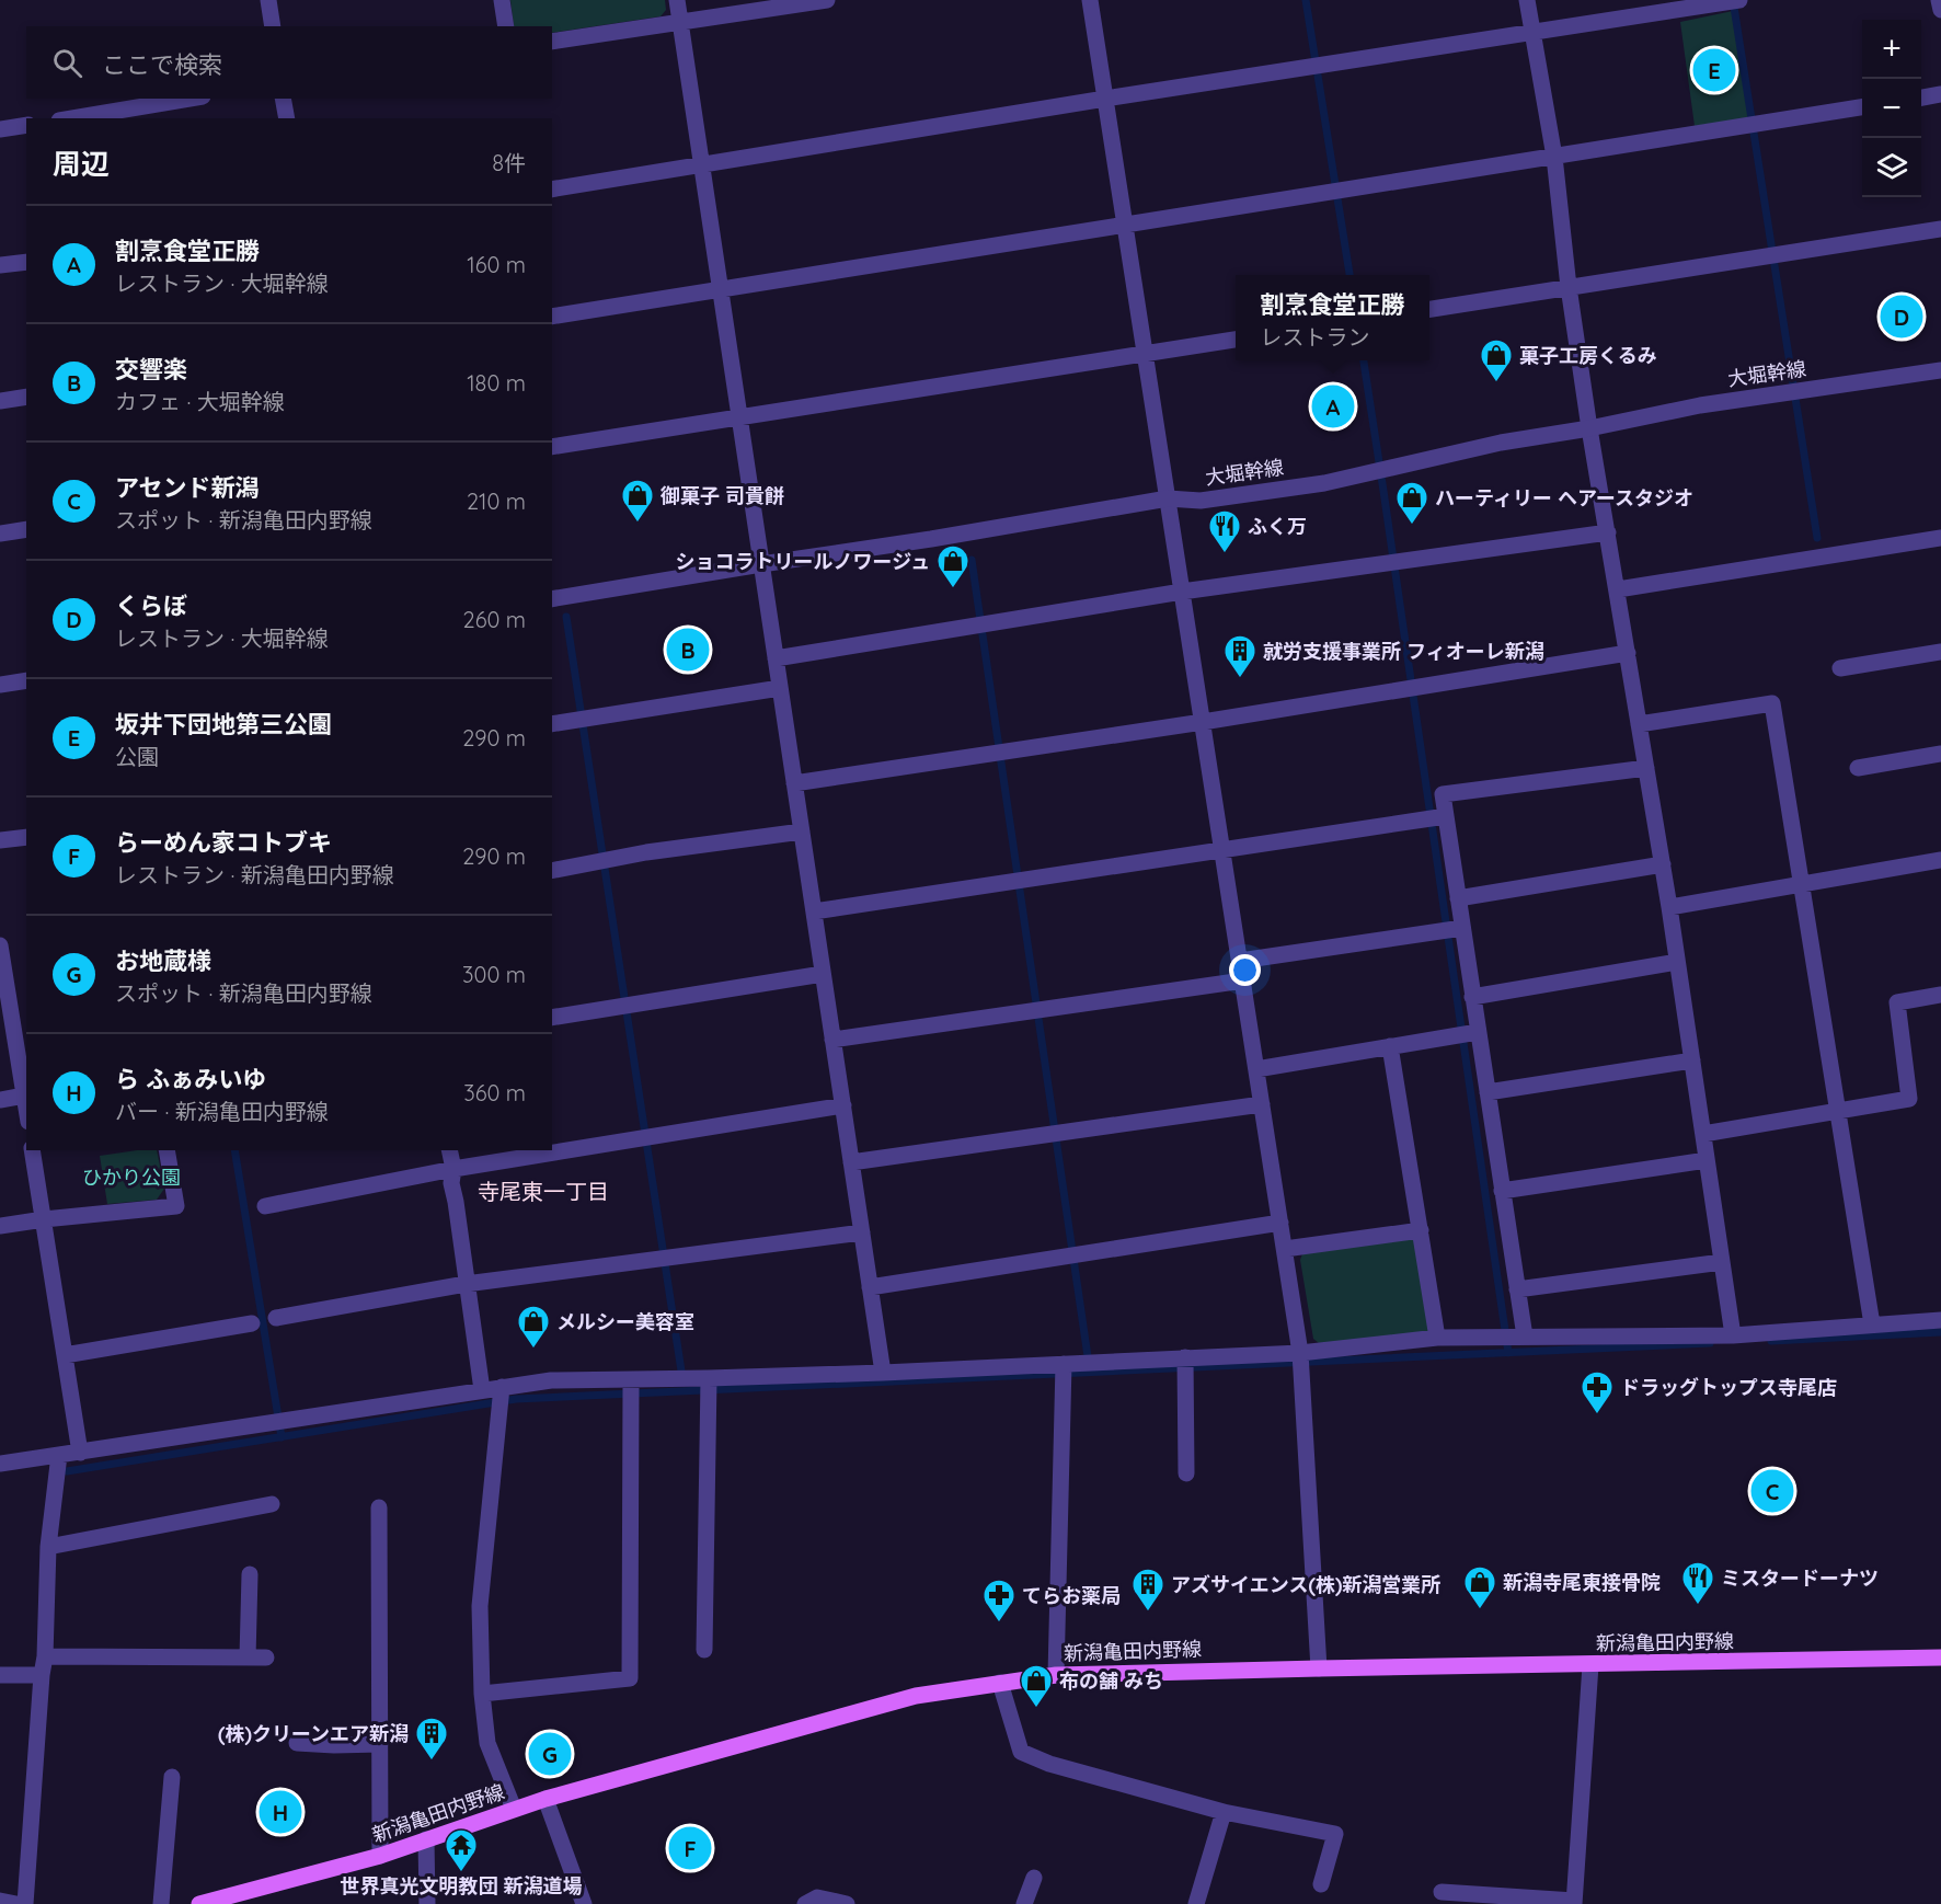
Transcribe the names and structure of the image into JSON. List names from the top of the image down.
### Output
{
  "streets": {
    "main road": ["新潟亀田内野線"],
    "street": ["大堀幹線"]
  },
  "districts": ["寺尾東一丁目"],
  "parks": ["ひかり公園"],
  "places": {
    "shop": [
      "菓子工房くるみ",
      "御菓子 司貴餅",
      "ハーティリー ヘアースタジオ",
      "ショコラトリールノワージュ",
      "メルシー美容室",
      "新潟寺尾東接骨院",
      "布の舗 みち"
    ],
    "restaurant": ["ふく万", "ミスタードーナツ"],
    "building": ["就労支援事業所 フィオーレ新潟", "アズサイエンス(株)新潟営業所", "(株)クリーンエア新潟"],
    "pharmacy": ["ドラッグトップス寺尾店", "てらお薬局"],
    "temple": ["世界真光文明教団 新潟道場"]
  },
  "page": {
    "map_buttons": ["+", "−"],
    "search": "ここで検索",
    "pins": [
      "E",
      "D",
      "A",
      "B",
      "C",
      "G",
      "H",
      "F"
    ],
    "heading": ["周辺", "8件"],
    "list": [
      {
        "mark": "A",
        "name": "割烹食堂正勝",
        "note": "レストラン · 大堀幹線",
        "value": "160 m"
      },
      {
        "mark": "B",
        "name": "交響楽",
        "note": "カフェ · 大堀幹線",
        "value": "180 m"
      },
      {
        "mark": "C",
        "name": "アセンド新潟",
        "note": "スポット · 新潟亀田内野線",
        "value": "210 m"
      },
      {
        "mark": "D",
        "name": "くらぼ",
        "note": "レストラン · 大堀幹線",
        "value": "260 m"
      },
      {
        "mark": "E",
        "name": "坂井下団地第三公園",
        "note": "公園",
        "value": "290 m"
      },
      {
        "mark": "F",
        "name": "らーめん家コトブキ",
        "note": "レストラン · 新潟亀田内野線",
        "value": "290 m"
      },
      {
        "mark": "G",
        "name": "お地蔵様",
        "note": "スポット · 新潟亀田内野線",
        "value": "300 m"
      },
      {
        "mark": "H",
        "name": "ら ふぁみいゆ",
        "note": "バー · 新潟亀田内野線",
        "value": "360 m"
      }
    ],
    "popup": ["割烹食堂正勝", "レストラン"]
  }
}
